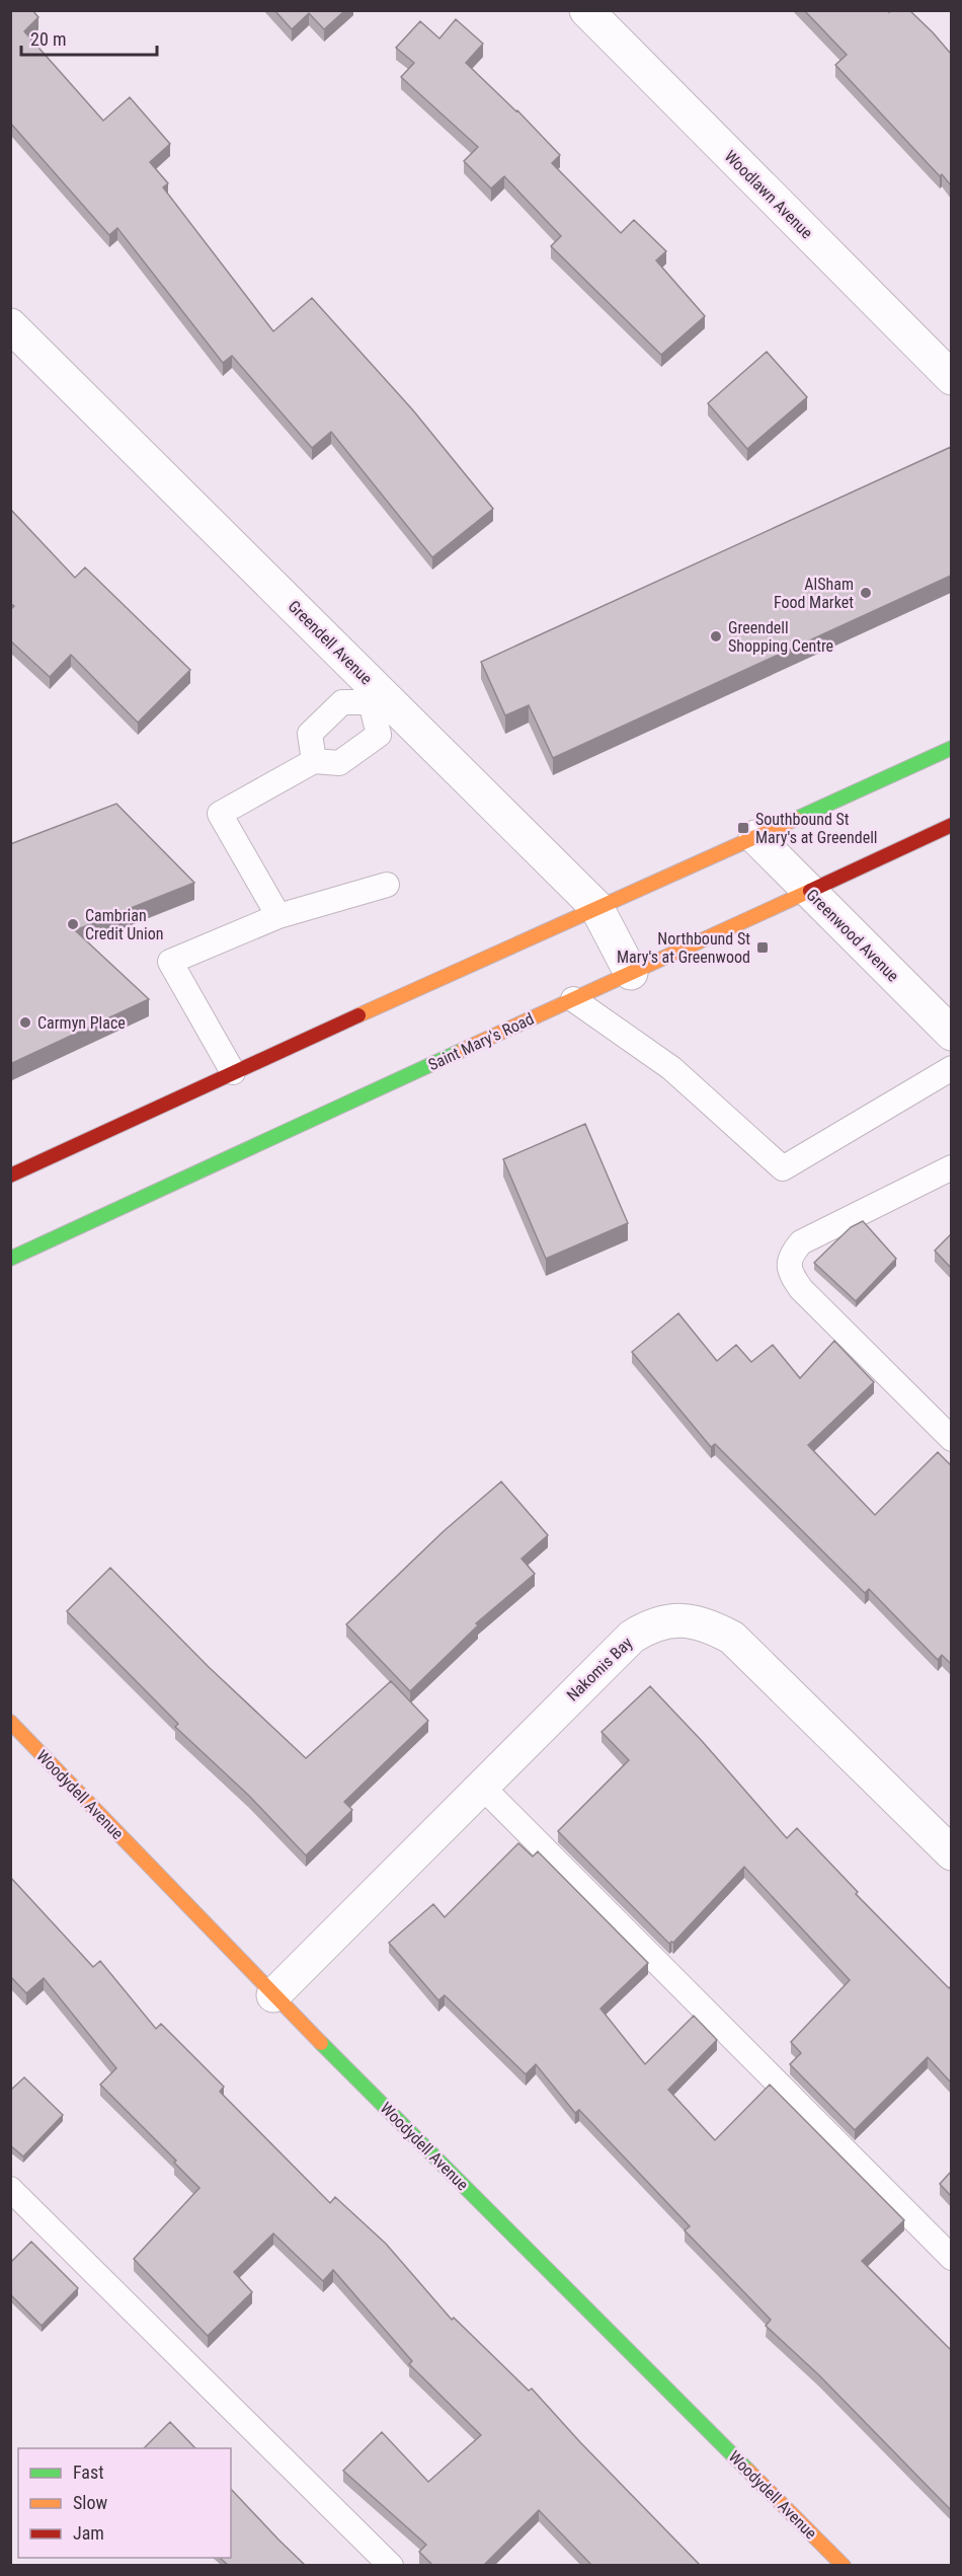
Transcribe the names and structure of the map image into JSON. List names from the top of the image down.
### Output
{
  "streets": {
    "main road": ["Saint Mary's Road", "Woodydell Avenue"],
    "street": [
      "Woodlawn Avenue",
      "Greendell Avenue",
      "Greenwood Avenue",
      "Nakomis Bay"
    ]
  },
  "crossings": [
    ["Greendell Avenue", "Saint Mary's Road"],
    ["Greenwood Avenue", "Saint Mary's Road"],
    ["Nakomis Bay", "Woodydell Avenue"]
  ],
  "places": {
    "other": [
      "AlSham Food Market",
      "Greendell Shopping Centre",
      "Cambrian Credit Union",
      "Carmyn Place"
    ],
    "transit": ["Southbound St Mary's at Greendell", "Northbound St Mary's at Greenwood"]
  },
  "legend": ["Fast", "Slow", "Jam"],
  "scale_bar": "20 m"
}
